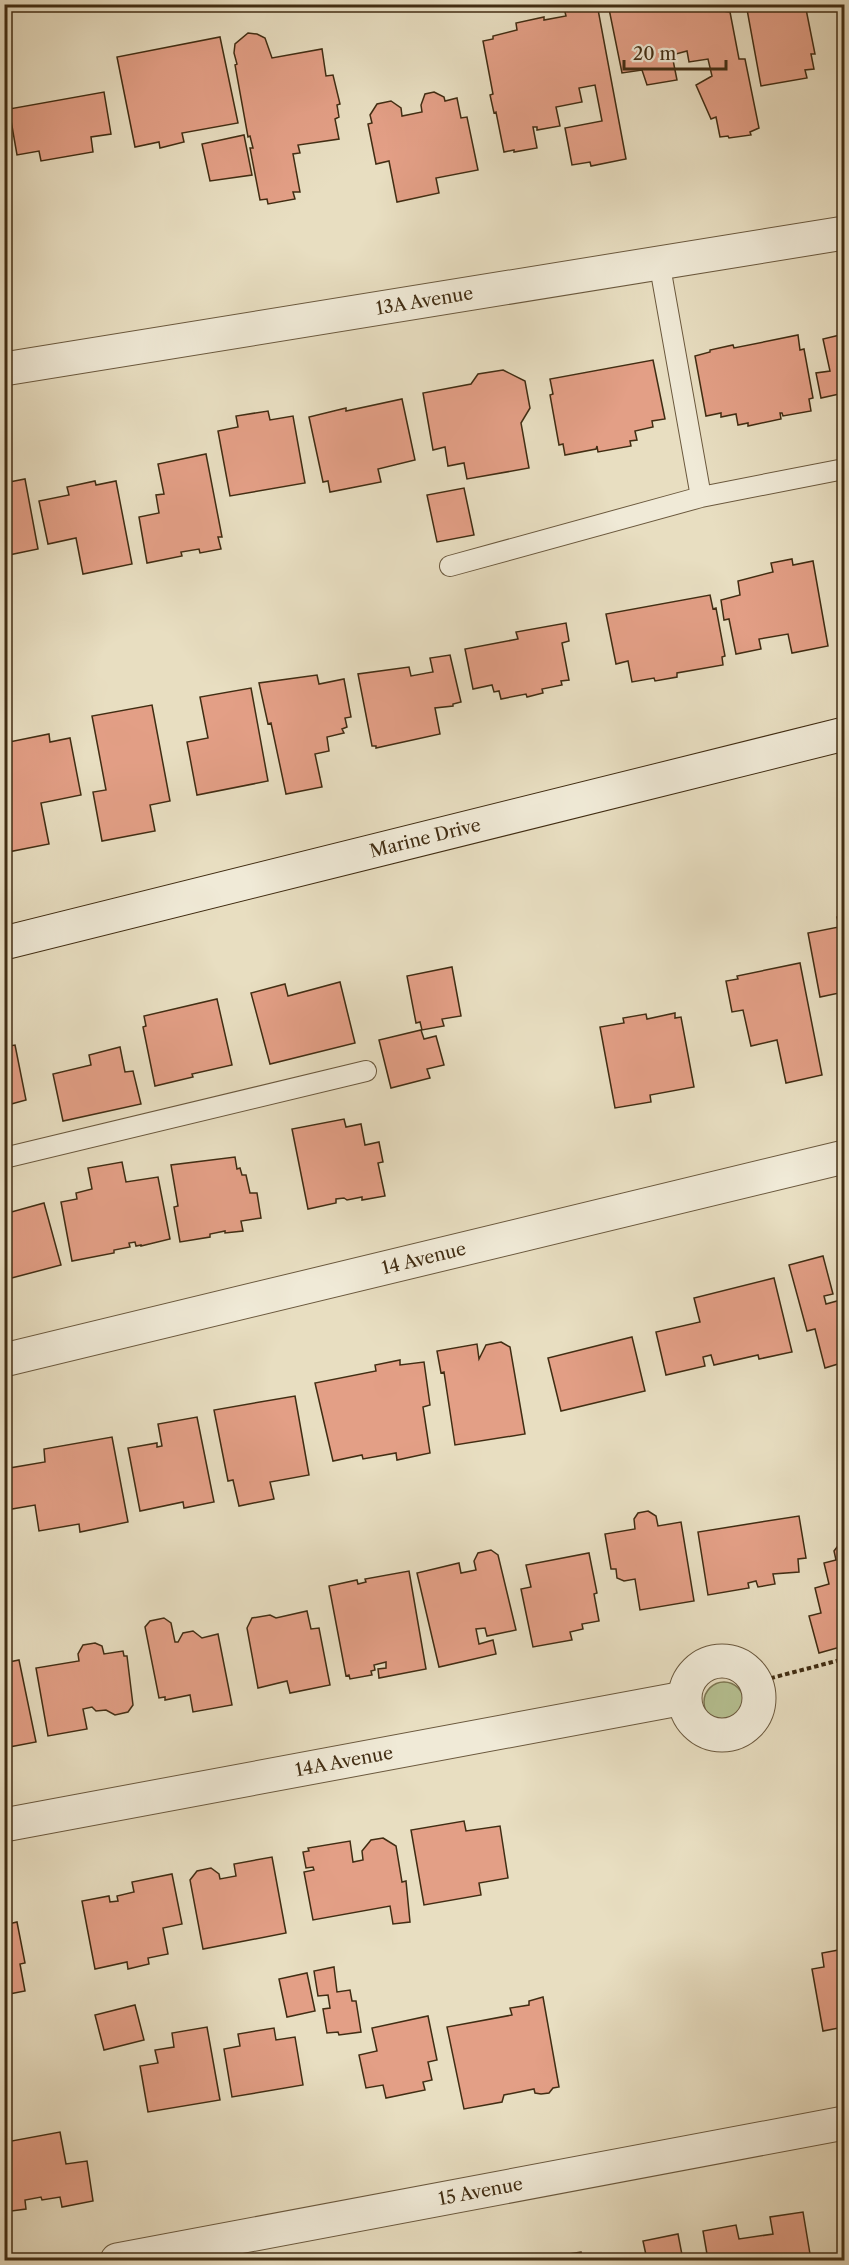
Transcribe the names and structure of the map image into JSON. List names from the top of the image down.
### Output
{
  "streets": {
    "street": [
      "13A Avenue",
      "Marine Drive",
      "14 Avenue",
      "14A Avenue",
      "15 Avenue"
    ]
  },
  "scale_bar": "20 m"
}
